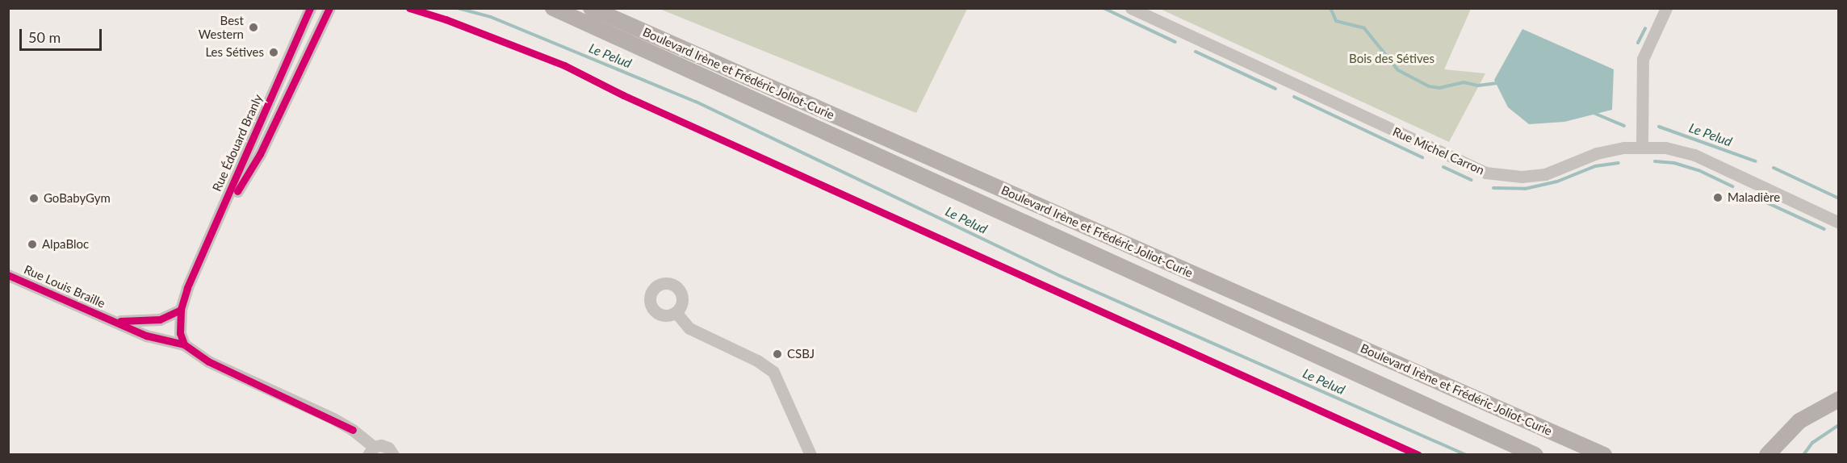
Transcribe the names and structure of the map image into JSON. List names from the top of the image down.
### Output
{
  "streets": {
    "main road": ["Boulevard Irène et Frédéric Joliot-Curie"],
    "street": ["Rue Édouard Branly", "Rue Michel Carron", "Rue Louis Braille"]
  },
  "crossings": [
    ["Rue Édouard Branly", "Rue Louis Braille"]
  ],
  "water": ["Le Pelud"],
  "parks": ["Bois des Sétives"],
  "places": [
    "Best Western",
    "Les Sétives",
    "Maladière",
    "GoBabyGym",
    "AlpaBloc",
    "CSBJ"
  ],
  "scale_bar": "50 m"
}
